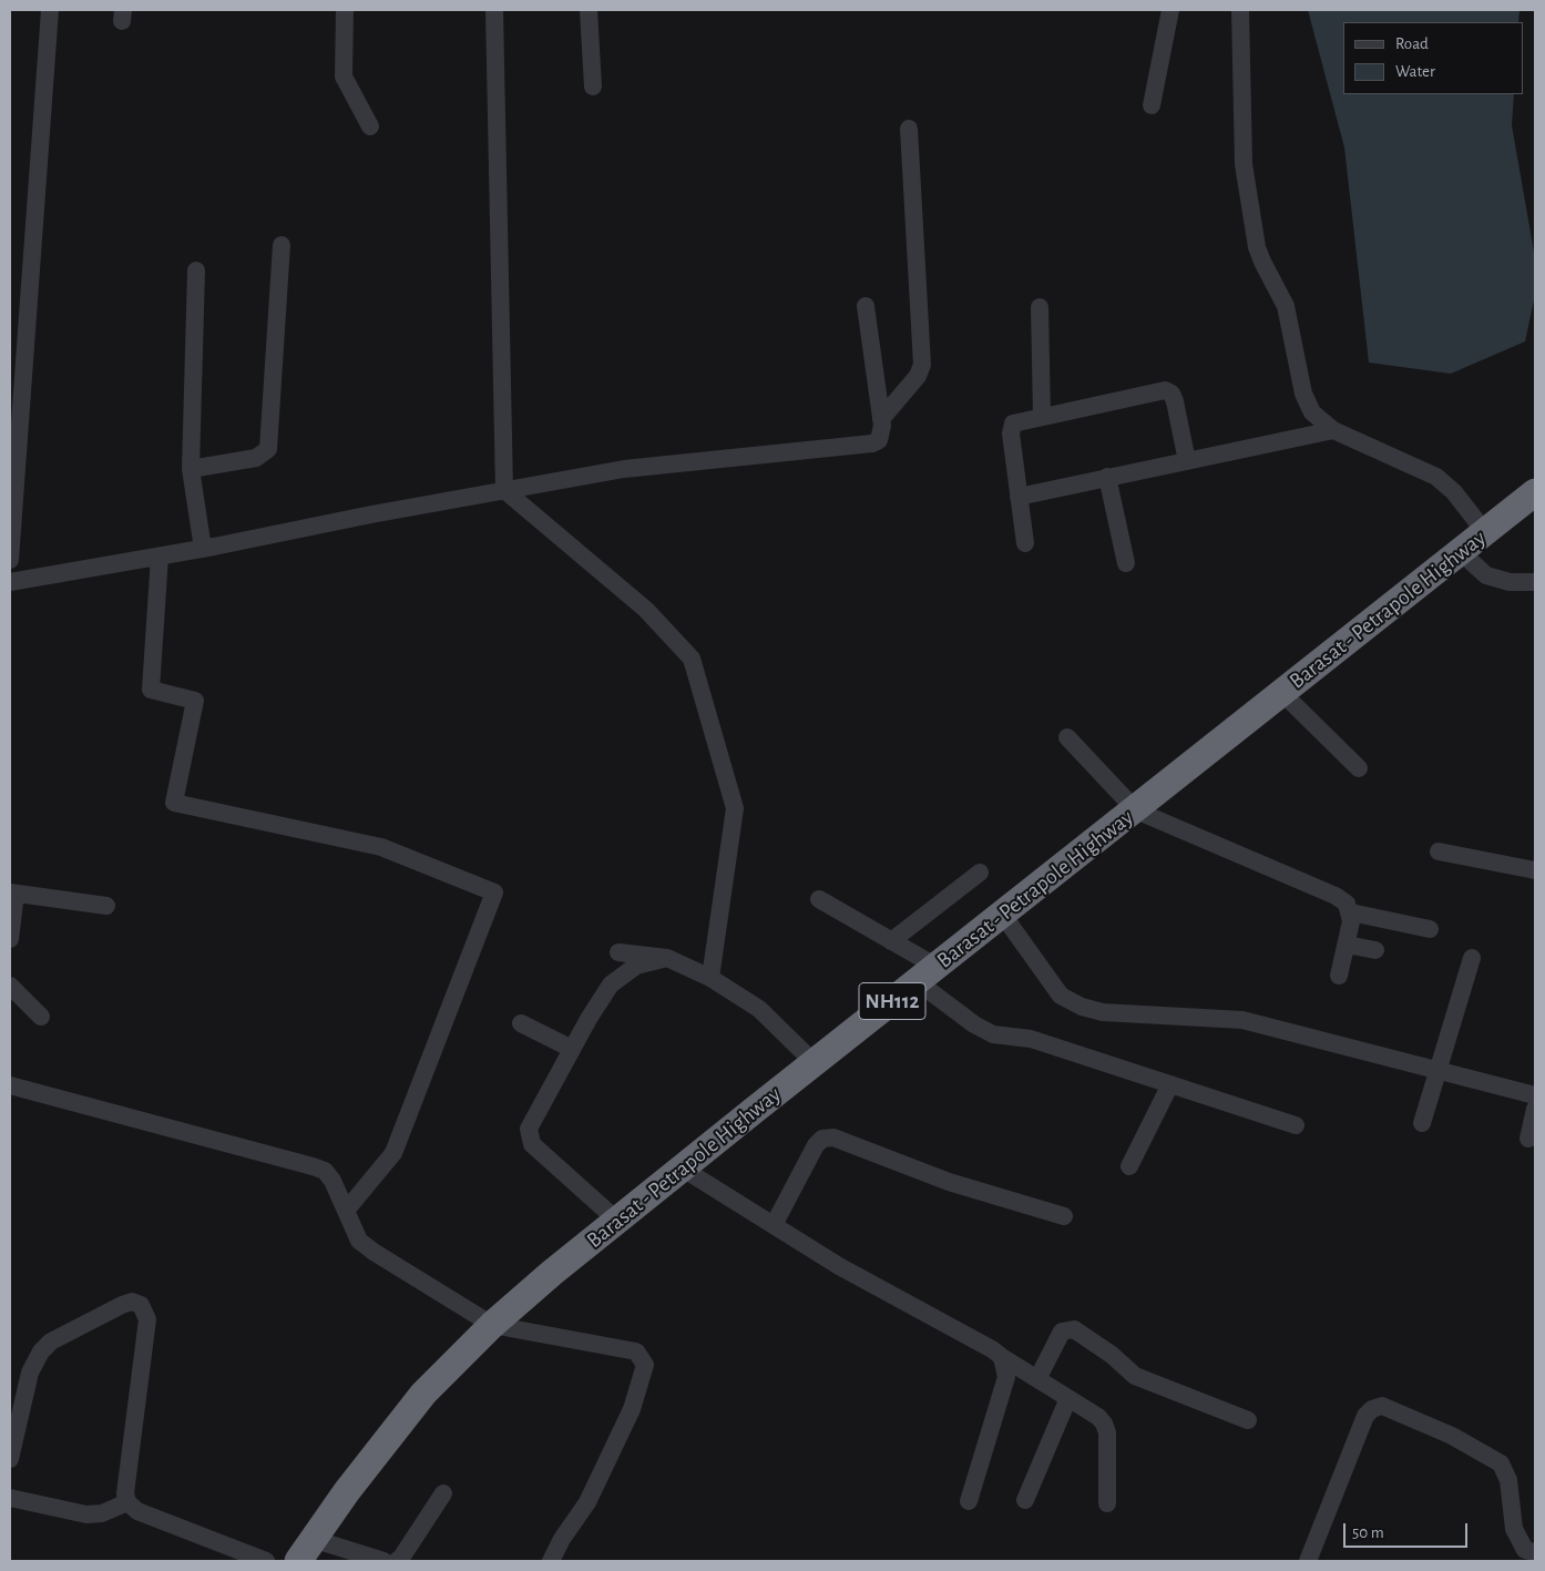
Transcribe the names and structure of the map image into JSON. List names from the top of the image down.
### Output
{
  "streets": {
    "highway": ["Barasat - Petrapole Highway", "NH112"]
  },
  "legend": ["Road", "Water"],
  "scale_bar": "50 m"
}
